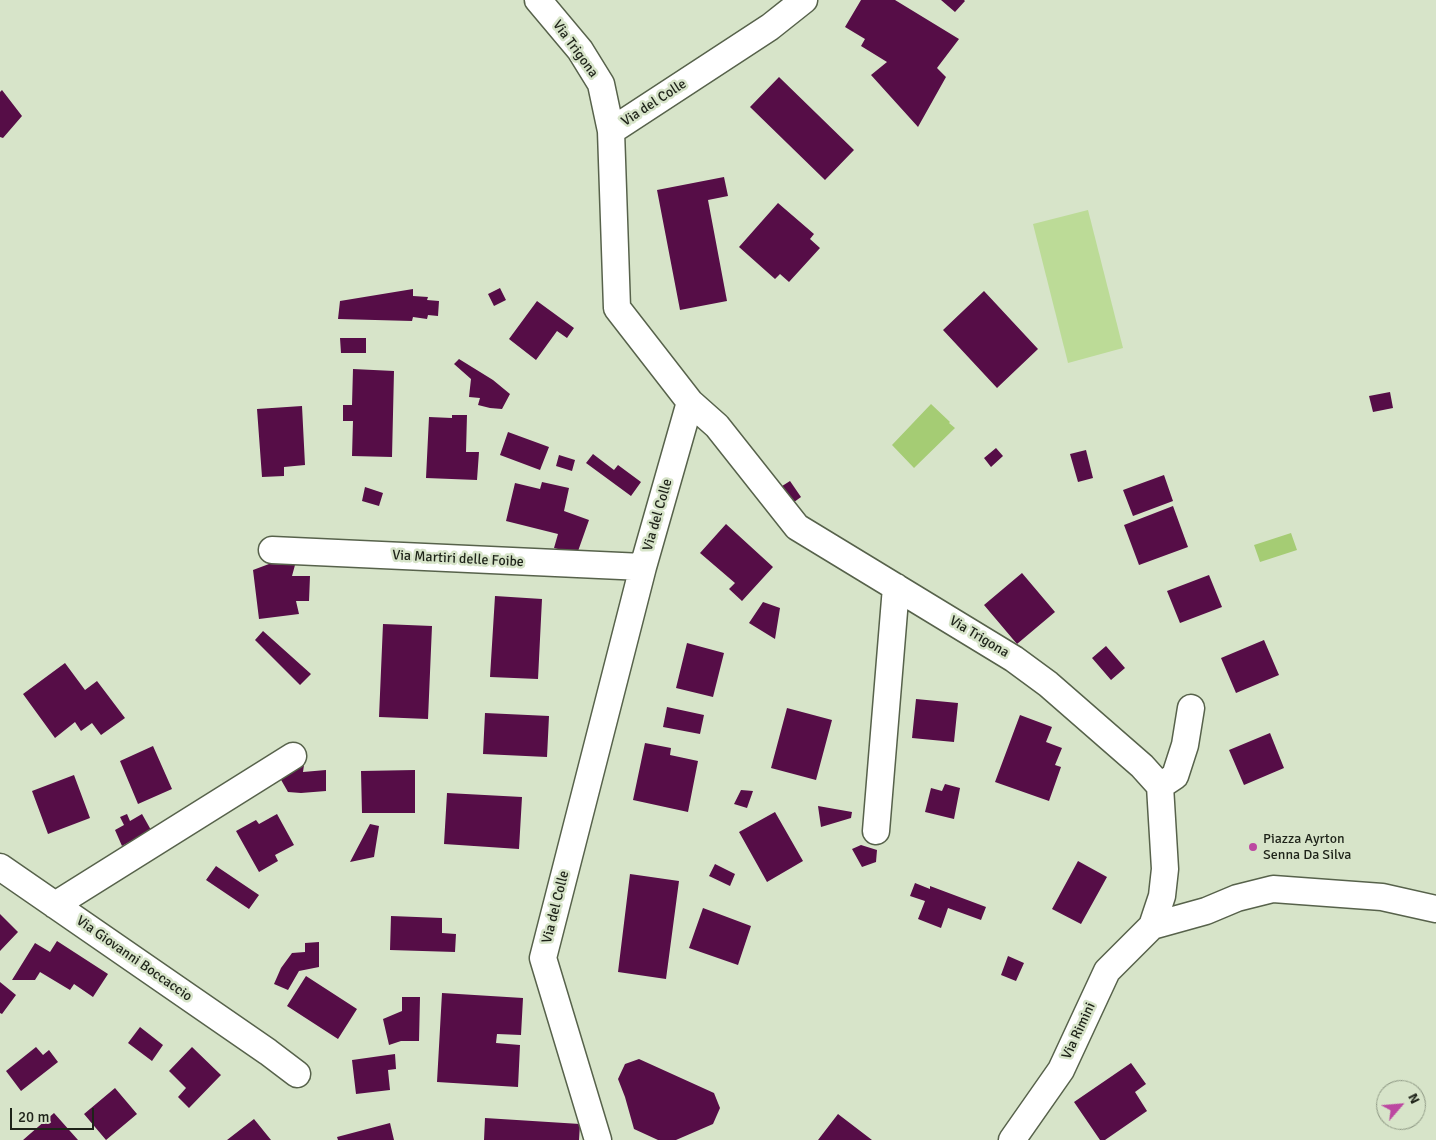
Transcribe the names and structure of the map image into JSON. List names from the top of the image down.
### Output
{
  "streets": {
    "street": [
      "Via Trigona",
      "Via del Colle",
      "Via Martiri delle Foibe",
      "Via Giovanni Boccaccio",
      "Via Rimini"
    ]
  },
  "crossings": [
    ["Via Trigona", "Via del Colle"],
    ["Via del Colle", "Via Martiri delle Foibe"]
  ],
  "places": ["Piazza Ayrton Senna Da Silva"],
  "scale_bar": "20 m",
  "north": "top right"
}
